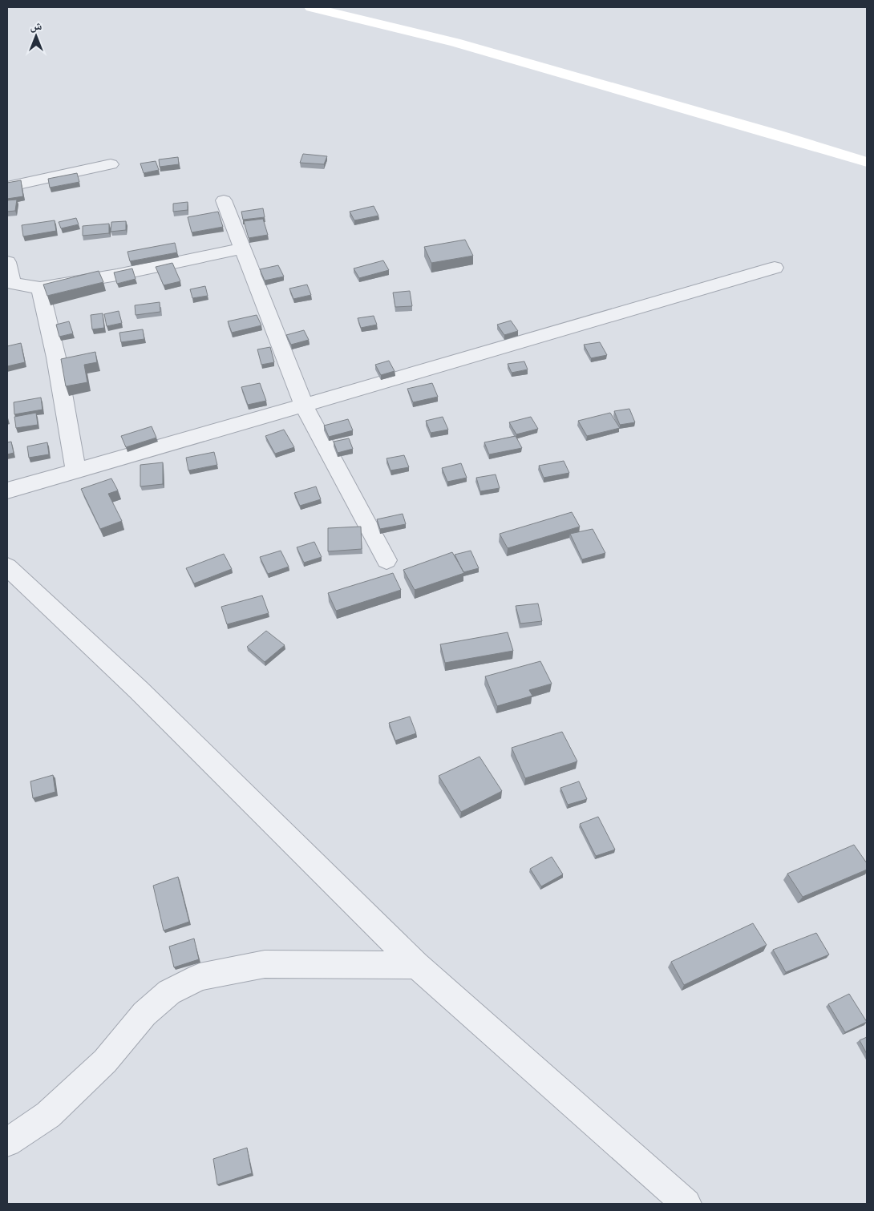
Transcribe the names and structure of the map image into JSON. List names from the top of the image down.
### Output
{
  "north": "top"
}
